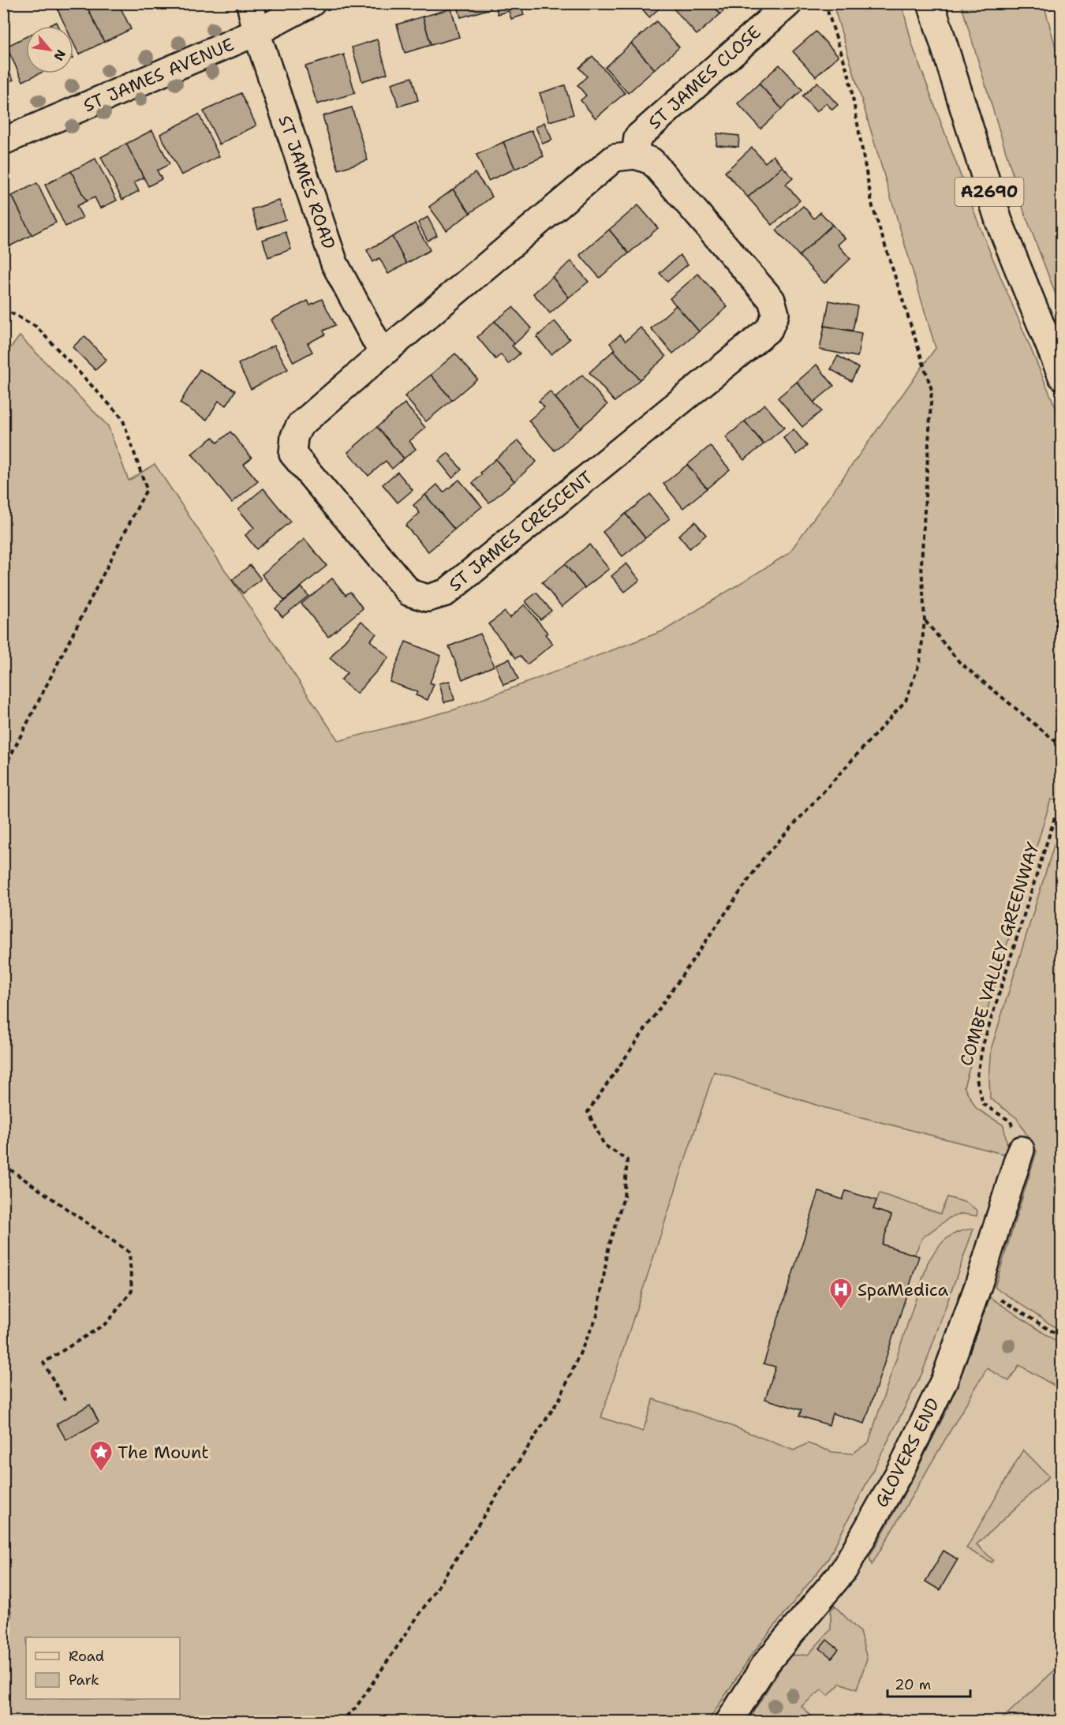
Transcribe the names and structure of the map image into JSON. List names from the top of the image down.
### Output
{
  "streets": {
    "street": [
      "ST JAMES AVENUE",
      "ST JAMES CLOSE",
      "ST JAMES ROAD",
      "A2690",
      "ST JAMES CRESCENT",
      "GLOVERS END"
    ],
    "path": ["COMBE VALLEY GREENWAY"]
  },
  "crossings": [
    ["ST JAMES AVENUE", "ST JAMES ROAD"],
    ["ST JAMES CLOSE", "ST JAMES CRESCENT"],
    ["ST JAMES ROAD", "ST JAMES CRESCENT"],
    ["COMBE VALLEY GREENWAY", "GLOVERS END"]
  ],
  "places": {
    "hospital": ["SpaMedica"],
    "place": ["The Mount"]
  },
  "legend": ["Road", "Park"],
  "scale_bar": "20 m",
  "north": "bottom right"
}
